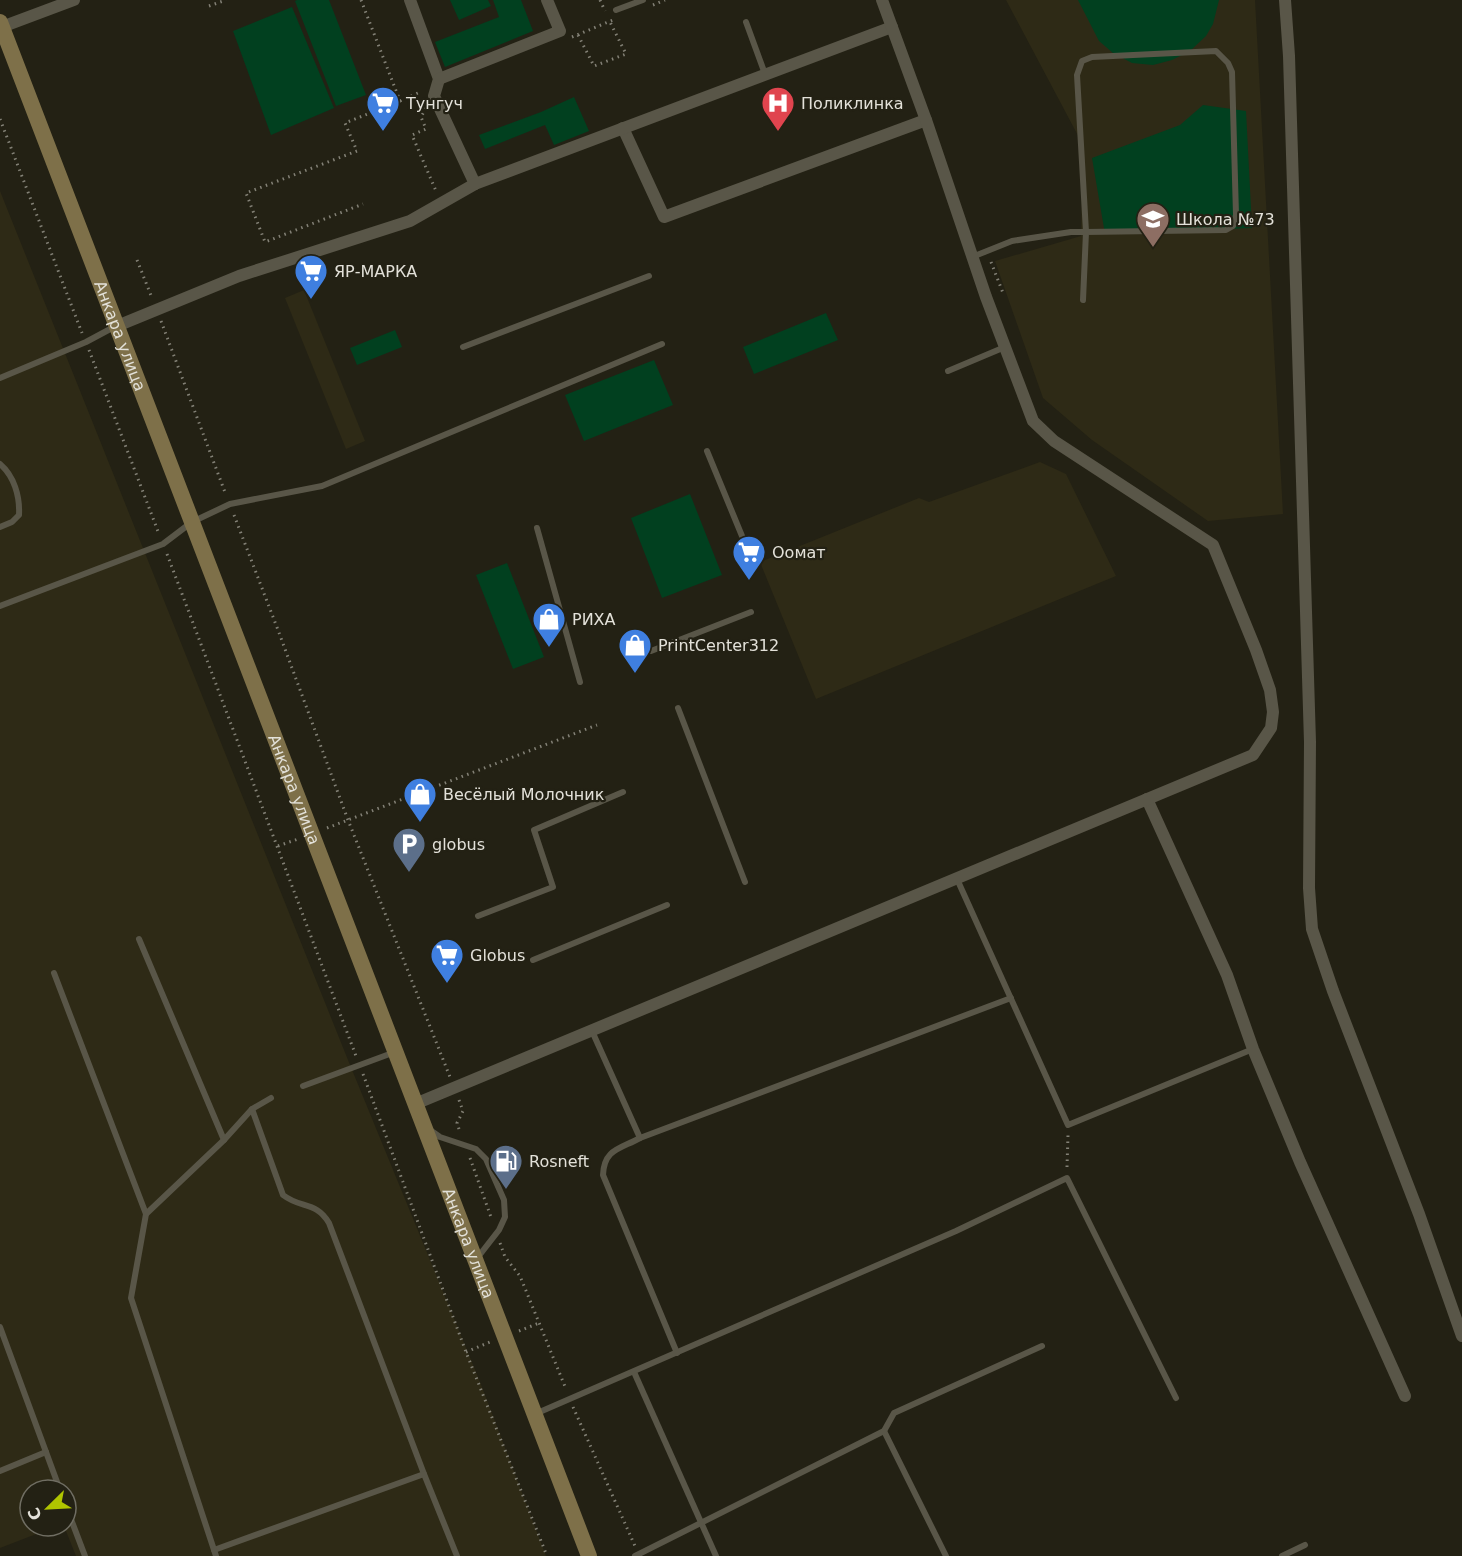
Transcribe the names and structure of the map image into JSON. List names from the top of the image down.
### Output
{
  "streets": {
    "main road": ["Анкара улица"]
  },
  "places": {
    "supermarket": [
      "Тунгуч",
      "ЯР-МАРКА",
      "Оомат",
      "Globus"
    ],
    "hospital": ["Поликлинка"],
    "school or university": ["Школа №73"],
    "shop": ["РИХА", "PrintCenter312", "Весёлый Молочник"],
    "parking": ["globus"],
    "fuel station": ["Rosneft"]
  },
  "north": "bottom left"
}
